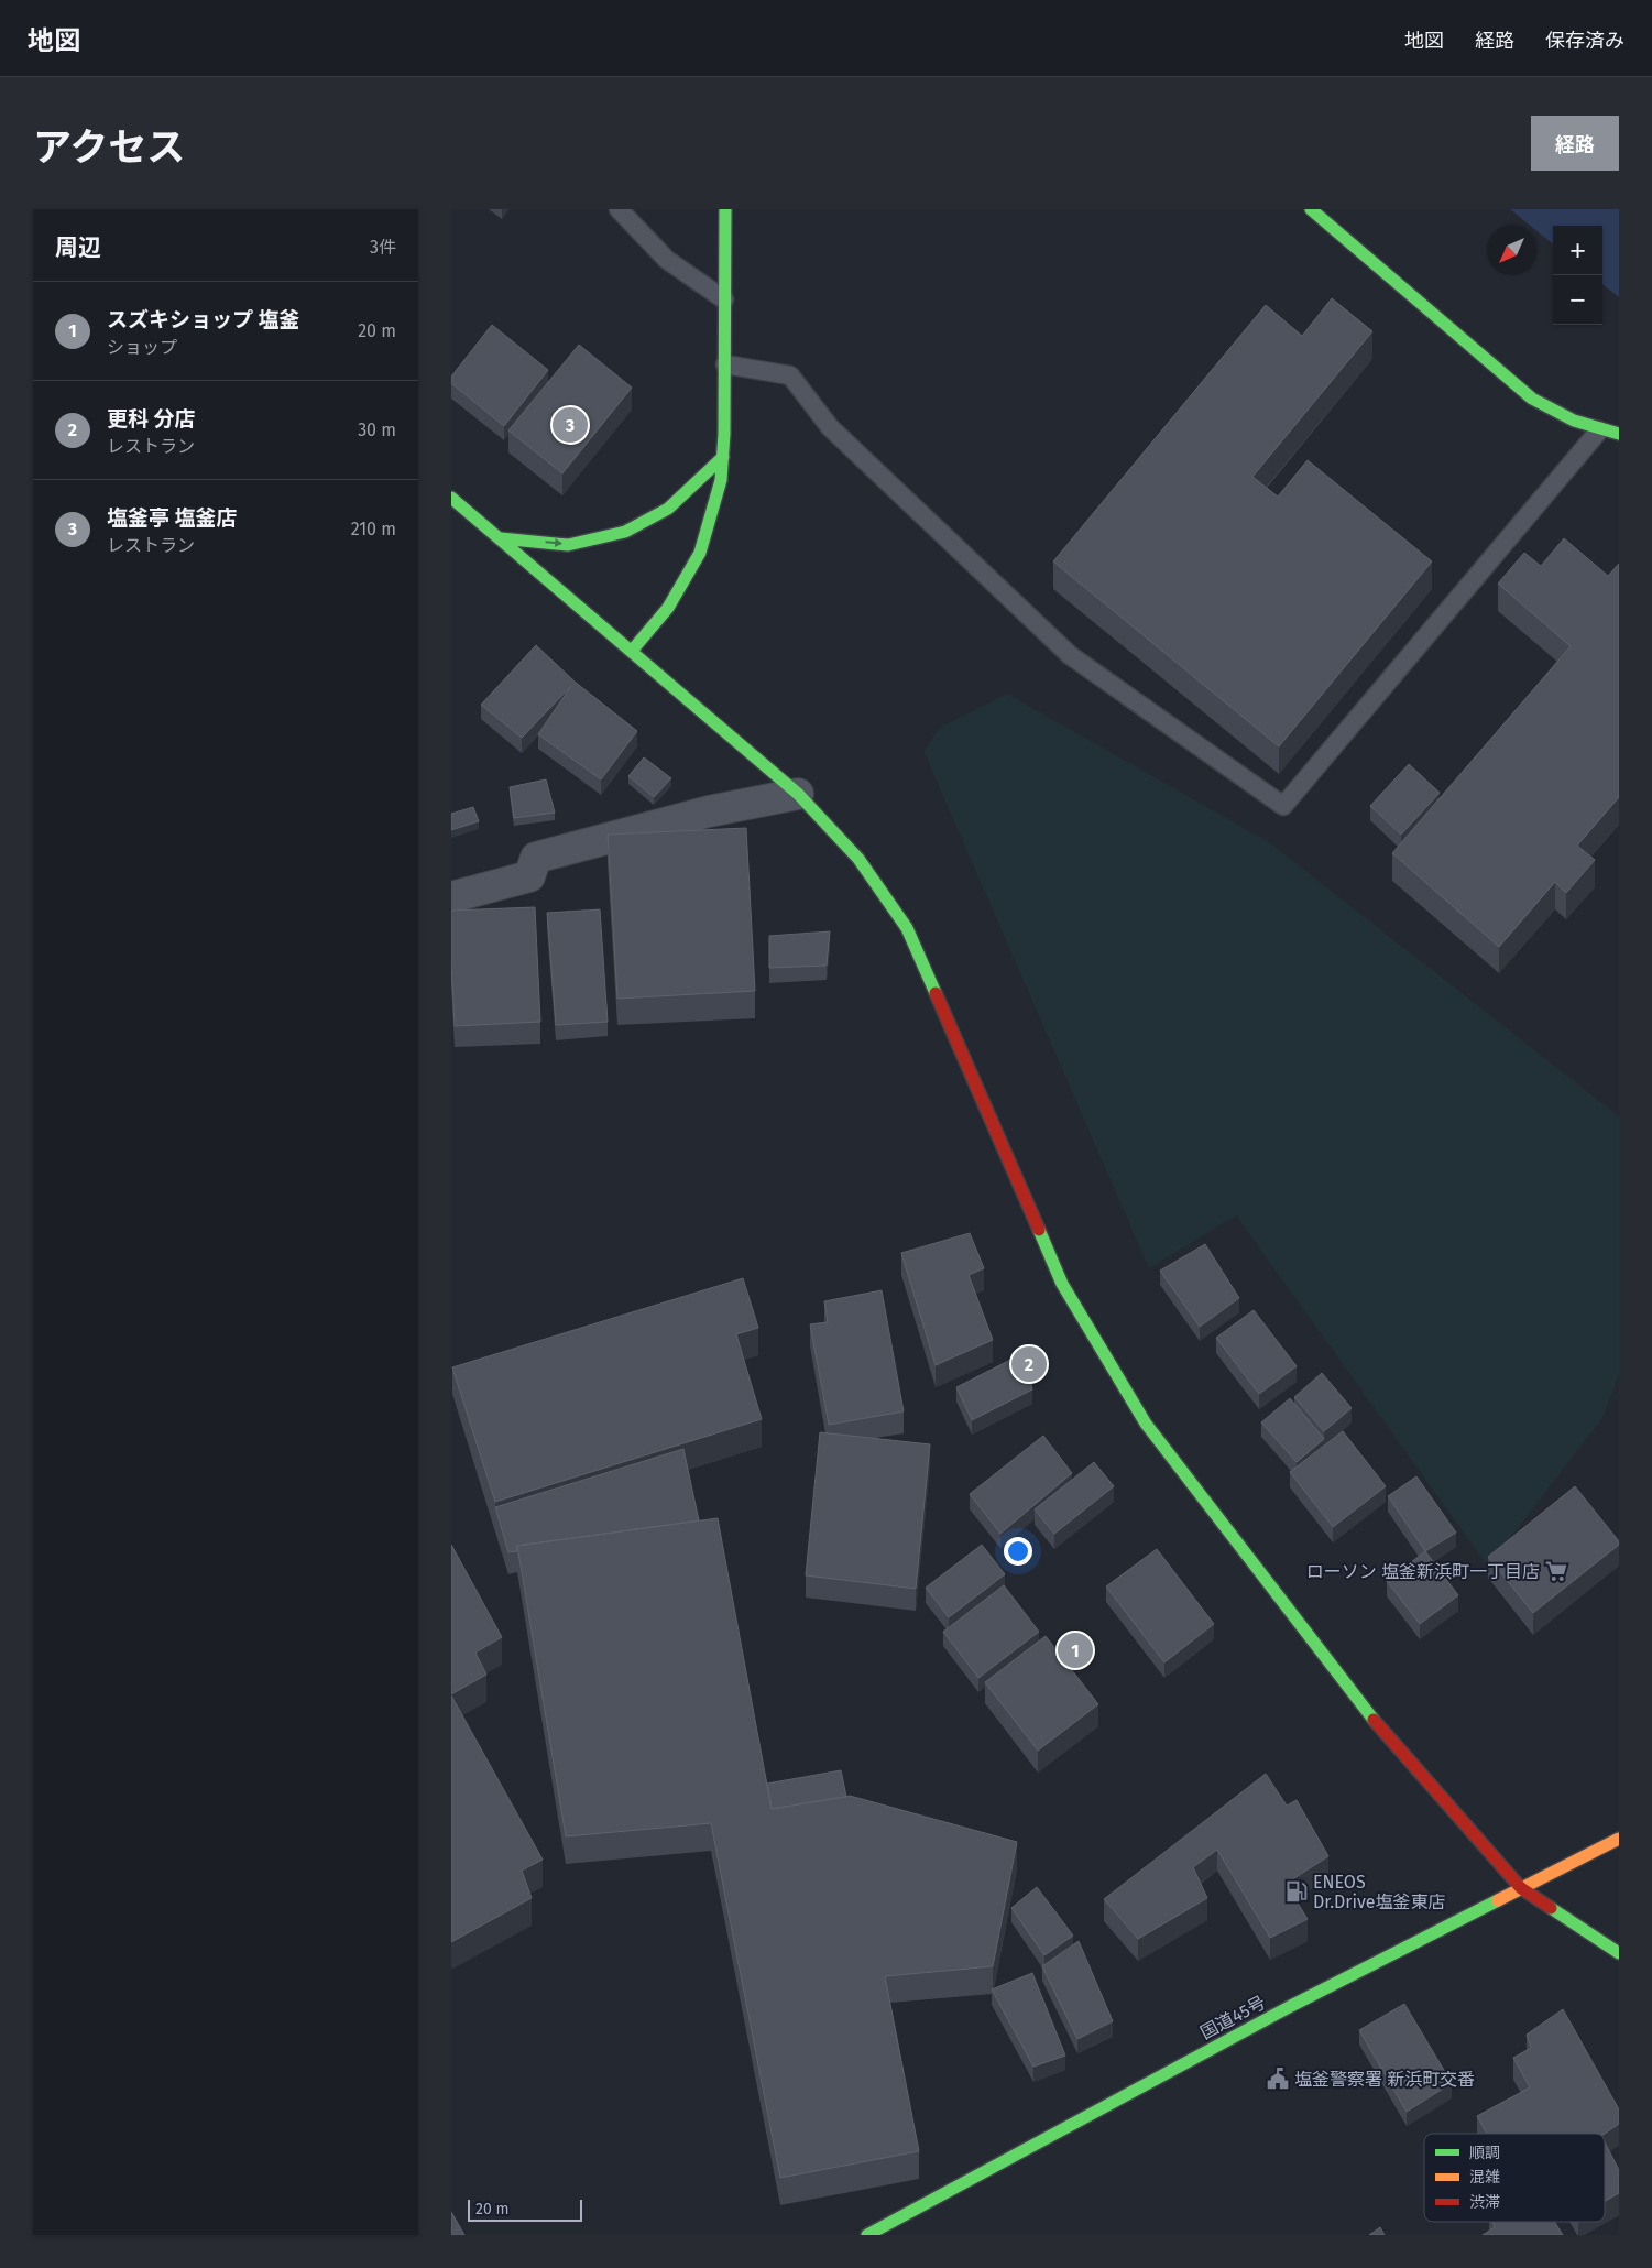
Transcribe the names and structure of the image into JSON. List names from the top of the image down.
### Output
{
  "streets": {
    "main road": ["国道45号"]
  },
  "places": {
    "supermarket": ["ローソン 塩釜新浜町一丁目店"],
    "fuel station": ["ENEOS Dr.Drive塩釜東店"],
    "public building": ["塩釜警察署 新浜町交番"]
  },
  "legend": ["順調", "混雑", "渋滞"],
  "scale_bar": "20 m",
  "north": "bottom left",
  "page": {
    "header": "地図",
    "nav": ["地図", "経路", "保存済み"],
    "title": "アクセス",
    "buttons": "経路",
    "heading": ["周辺", "3件"],
    "map_buttons": ["+", "−"],
    "list": [
      {
        "mark": "1",
        "name": "スズキショップ 塩釜",
        "note": "ショップ",
        "value": "20 m"
      },
      {
        "mark": "2",
        "name": "更科 分店",
        "note": "レストラン",
        "value": "30 m"
      },
      {
        "mark": "3",
        "name": "塩釜亭 塩釜店",
        "note": "レストラン",
        "value": "210 m"
      }
    ],
    "pins": ["3", "2", "1"],
    "scale": "20 m"
  }
}
